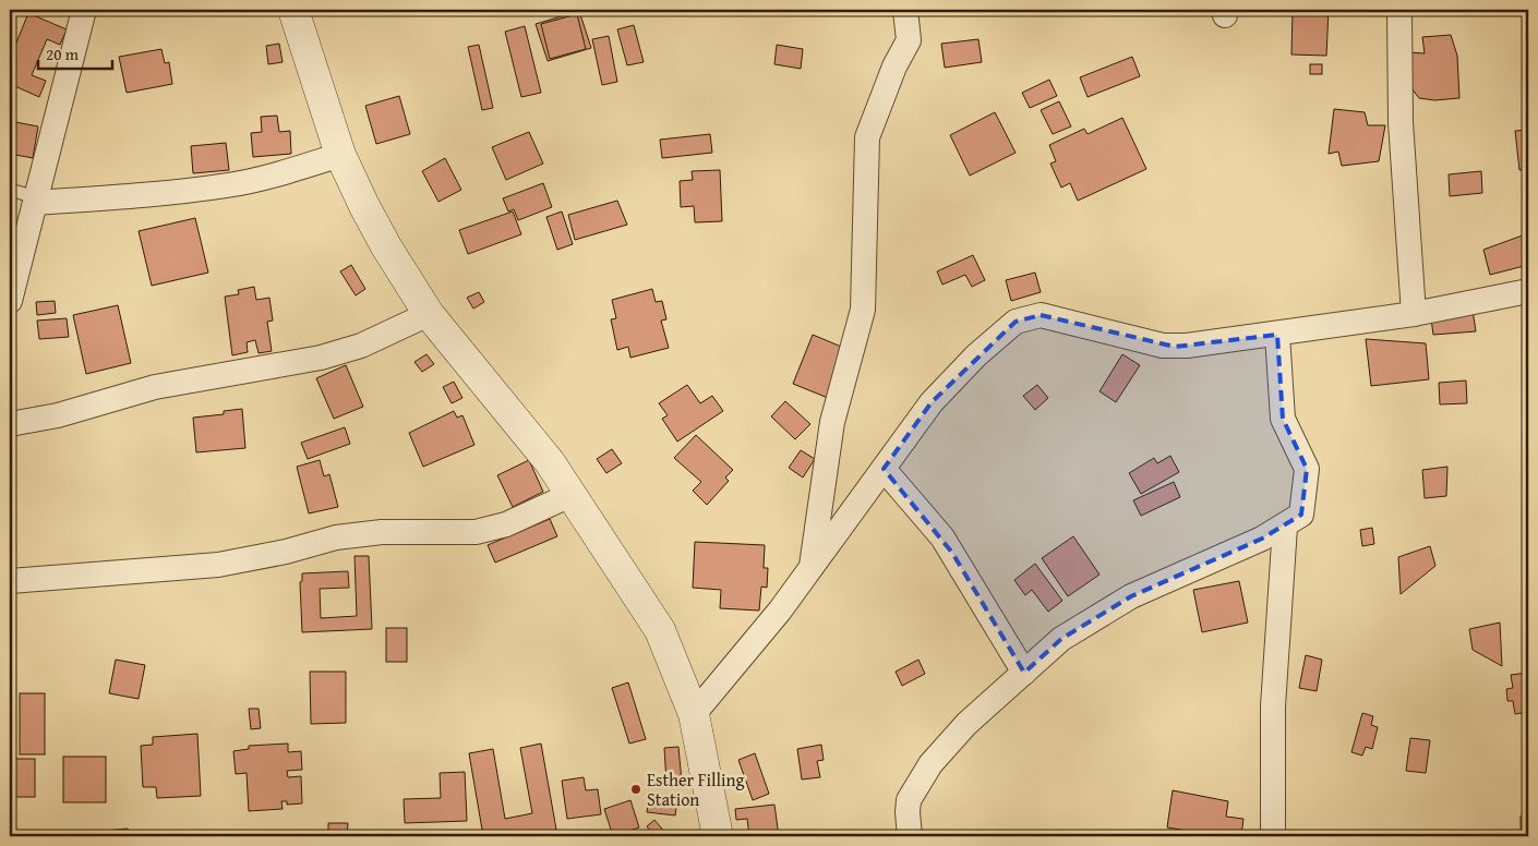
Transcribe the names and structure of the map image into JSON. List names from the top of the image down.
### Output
{
  "places": ["Esther Filling Station"],
  "scale_bar": "20 m"
}
